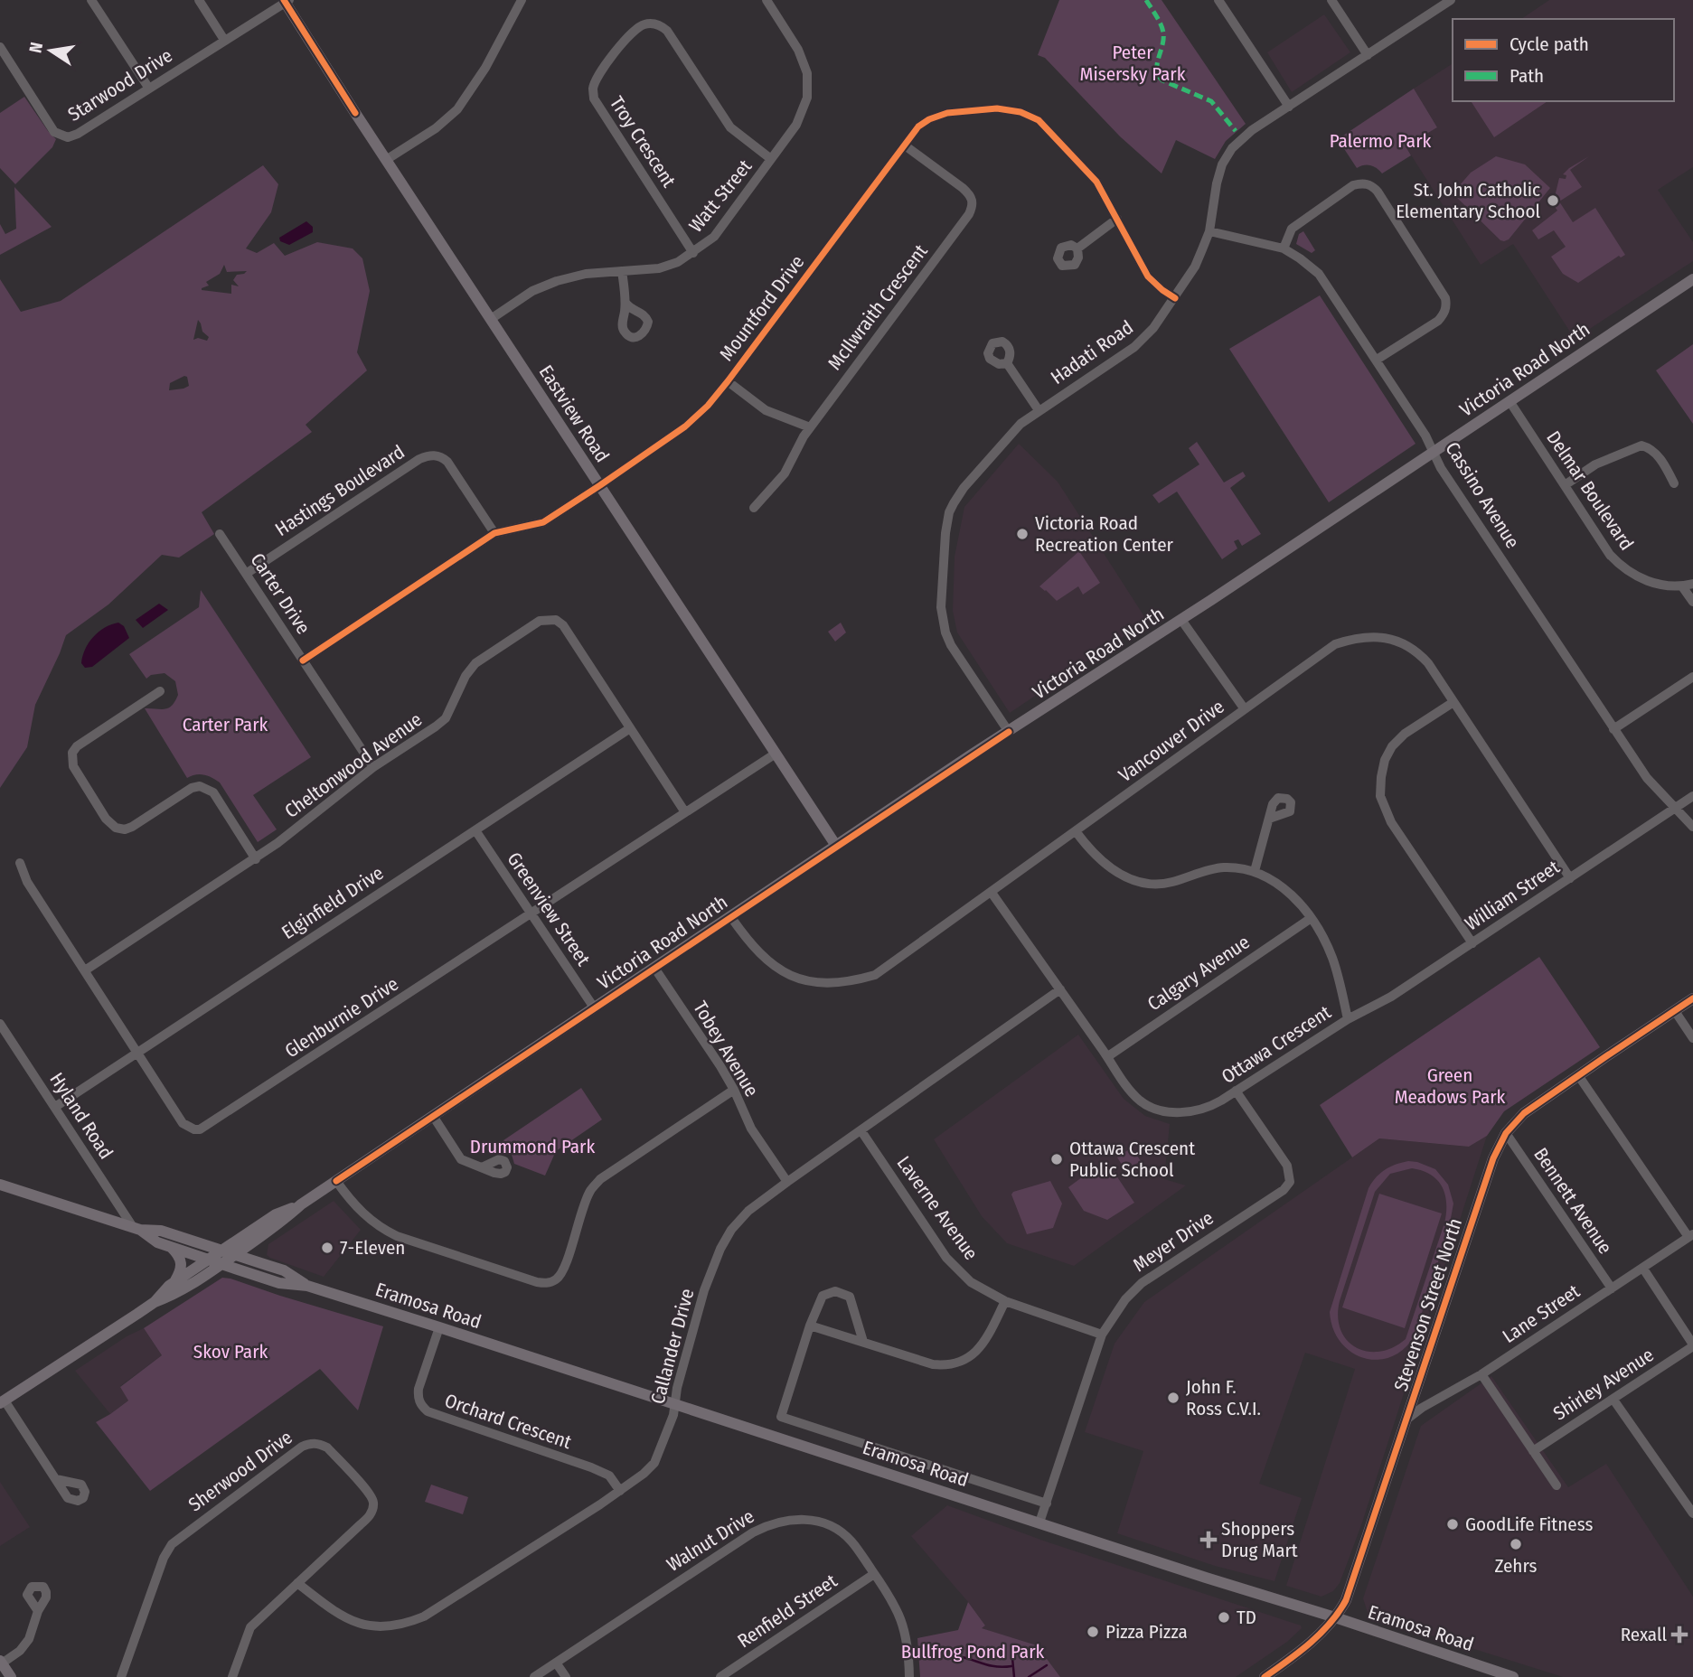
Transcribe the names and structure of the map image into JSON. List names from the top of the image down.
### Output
{
  "streets": {
    "main road": [
      "Victoria Road North",
      "Eastview Road",
      "Stevenson Street North",
      "Eramosa Road"
    ],
    "street": [
      "Starwood Drive",
      "Troy Crescent",
      "Watt Street",
      "McIlwraith Crescent",
      "Mountford Drive",
      "Hadati Road",
      "Hastings Boulevard",
      "Delmar Boulevard",
      "Cassino Avenue",
      "Carter Drive",
      "Vancouver Drive",
      "Cheltonwood Avenue",
      "William Street",
      "Elginfield Drive",
      "Greenview Street",
      "Calgary Avenue",
      "Glenburnie Drive",
      "Ottawa Crescent",
      "Tobey Avenue",
      "Hyland Road",
      "Bennett Avenue",
      "Laverne Avenue",
      "Meyer Drive",
      "Lane Street",
      "Callander Drive",
      "Shirley Avenue",
      "Orchard Crescent",
      "Sherwood Drive",
      "Walnut Drive",
      "Renfield Street"
    ]
  },
  "crossings": [
    ["Starwood Drive", "Eastview Road"],
    ["Troy Crescent", "Watt Street"],
    ["Watt Street", "Eastview Road"],
    ["McIlwraith Crescent", "Mountford Drive"],
    ["Mountford Drive", "Hadati Road"],
    ["Mountford Drive", "Eastview Road"],
    ["Mountford Drive", "Hastings Boulevard"],
    ["Mountford Drive", "Carter Drive"],
    ["Hadati Road", "Victoria Road North"],
    ["Hadati Road", "Cassino Avenue"],
    ["Victoria Road North", "Eastview Road"],
    ["Victoria Road North", "Delmar Boulevard"],
    ["Victoria Road North", "Cassino Avenue"],
    ["Victoria Road North", "Vancouver Drive"],
    ["Victoria Road North", "Greenview Street"],
    ["Victoria Road North", "Tobey Avenue"],
    ["Victoria Road North", "Eramosa Road"],
    ["Eastview Road", "Glenburnie Drive"],
    ["Hastings Boulevard", "Carter Drive"],
    ["Cassino Avenue", "William Street"],
    ["Carter Drive", "Cheltonwood Avenue"],
    ["Vancouver Drive", "William Street"],
    ["Vancouver Drive", "Ottawa Crescent"],
    ["Cheltonwood Avenue", "Elginfield Drive"],
    ["Cheltonwood Avenue", "Glenburnie Drive"],
    ["William Street", "Ottawa Crescent"],
    ["Elginfield Drive", "Greenview Street"],
    ["Elginfield Drive", "Glenburnie Drive"],
    ["Elginfield Drive", "Hyland Road"],
    ["Greenview Street", "Glenburnie Drive"],
    ["Calgary Avenue", "Ottawa Crescent"],
    ["Ottawa Crescent", "Meyer Drive"],
    ["Ottawa Crescent", "Callander Drive"],
    ["Tobey Avenue", "Callander Drive"],
    ["Hyland Road", "Eramosa Road"],
    ["Bennett Avenue", "Stevenson Street North"],
    ["Bennett Avenue", "Lane Street"],
    ["Laverne Avenue", "Meyer Drive"],
    ["Laverne Avenue", "Callander Drive"],
    ["Meyer Drive", "Eramosa Road"],
    ["Stevenson Street North", "Eramosa Road"],
    ["Stevenson Street North", "Lane Street"],
    ["Eramosa Road", "Callander Drive"],
    ["Eramosa Road", "Orchard Crescent"],
    ["Callander Drive", "Orchard Crescent"],
    ["Callander Drive", "Sherwood Drive"],
    ["Walnut Drive", "Renfield Street"]
  ],
  "parks": [
    "Peter Misersky Park",
    "Palermo Park",
    "Carter Park",
    "Green Meadows Park",
    "Drummond Park",
    "Skov Park",
    "Bullfrog Pond Park"
  ],
  "places": {
    "other": [
      "St. John Catholic Elementary School",
      "Victoria Road Recreation Center",
      "Ottawa Crescent Public School",
      "7-Eleven",
      "John F. Ross C.V.I.",
      "GoodLife Fitness",
      "Zehrs",
      "TD",
      "Pizza Pizza"
    ],
    "health": ["Shoppers Drug Mart", "Rexall"]
  },
  "legend": ["Cycle path", "Path"],
  "north": "left"
}
